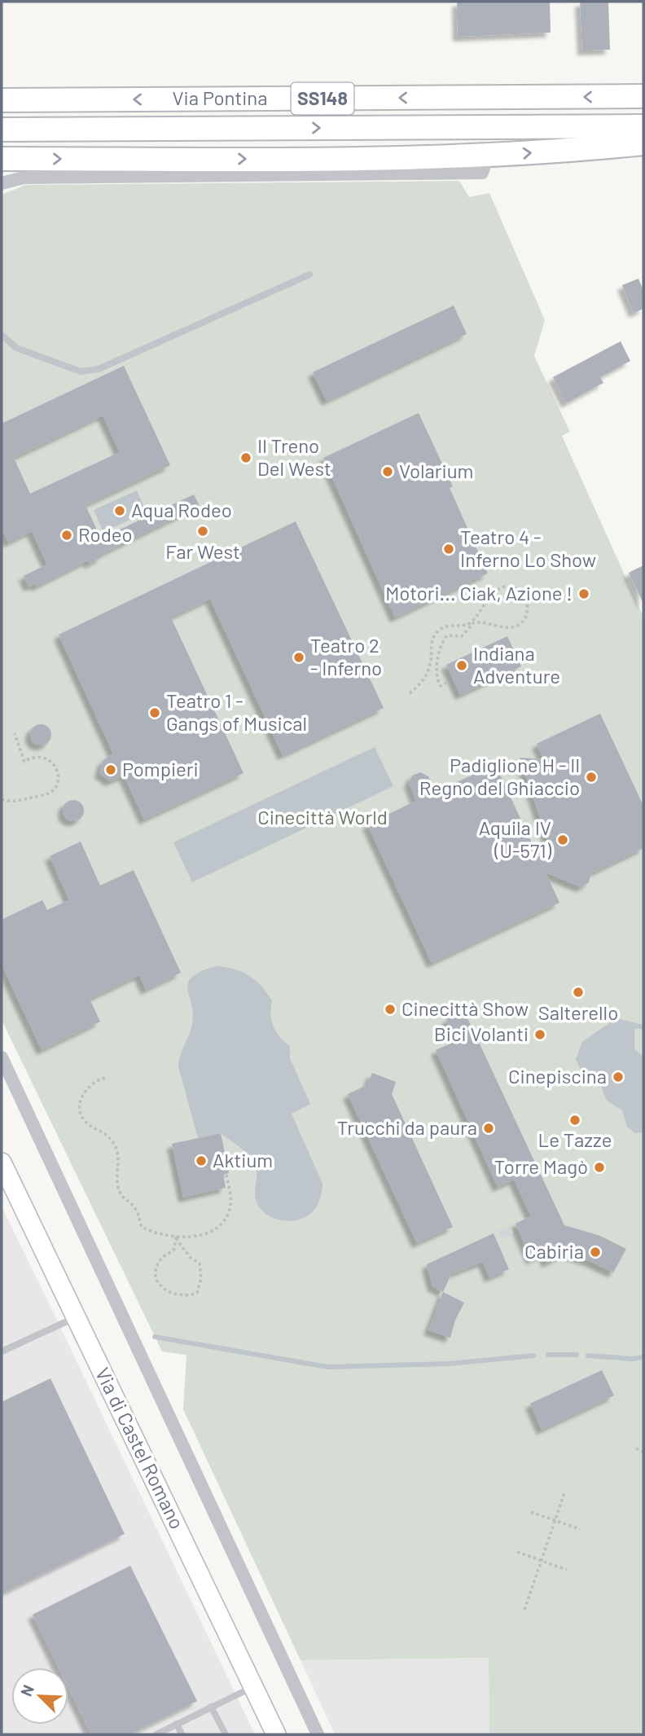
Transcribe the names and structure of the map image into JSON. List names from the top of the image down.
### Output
{
  "streets": {
    "highway": ["Via Pontina", "SS148"],
    "street": ["Via di Castel Romano"]
  },
  "parks": ["Cinecittà World"],
  "places": [
    "Il Treno Del West",
    "Volarium",
    "Aqua Rodeo",
    "Far West",
    "Rodeo",
    "Teatro 4 - Inferno Lo Show",
    "Motori... Ciak, Azione !",
    "Teatro 2 - Inferno",
    "Indiana Adventure",
    "Teatro 1 - Gangs of Musical",
    "Pompieri",
    "Padiglione H - Il Regno del Ghiaccio",
    "Aquila IV (U-571)",
    "Salterello",
    "Cinecittà Show",
    "Bici Volanti",
    "Cinepiscina",
    "Le Tazze",
    "Trucchi da paura",
    "Aktium",
    "Torre Magò",
    "Cabiria"
  ],
  "north": "top left"
}
